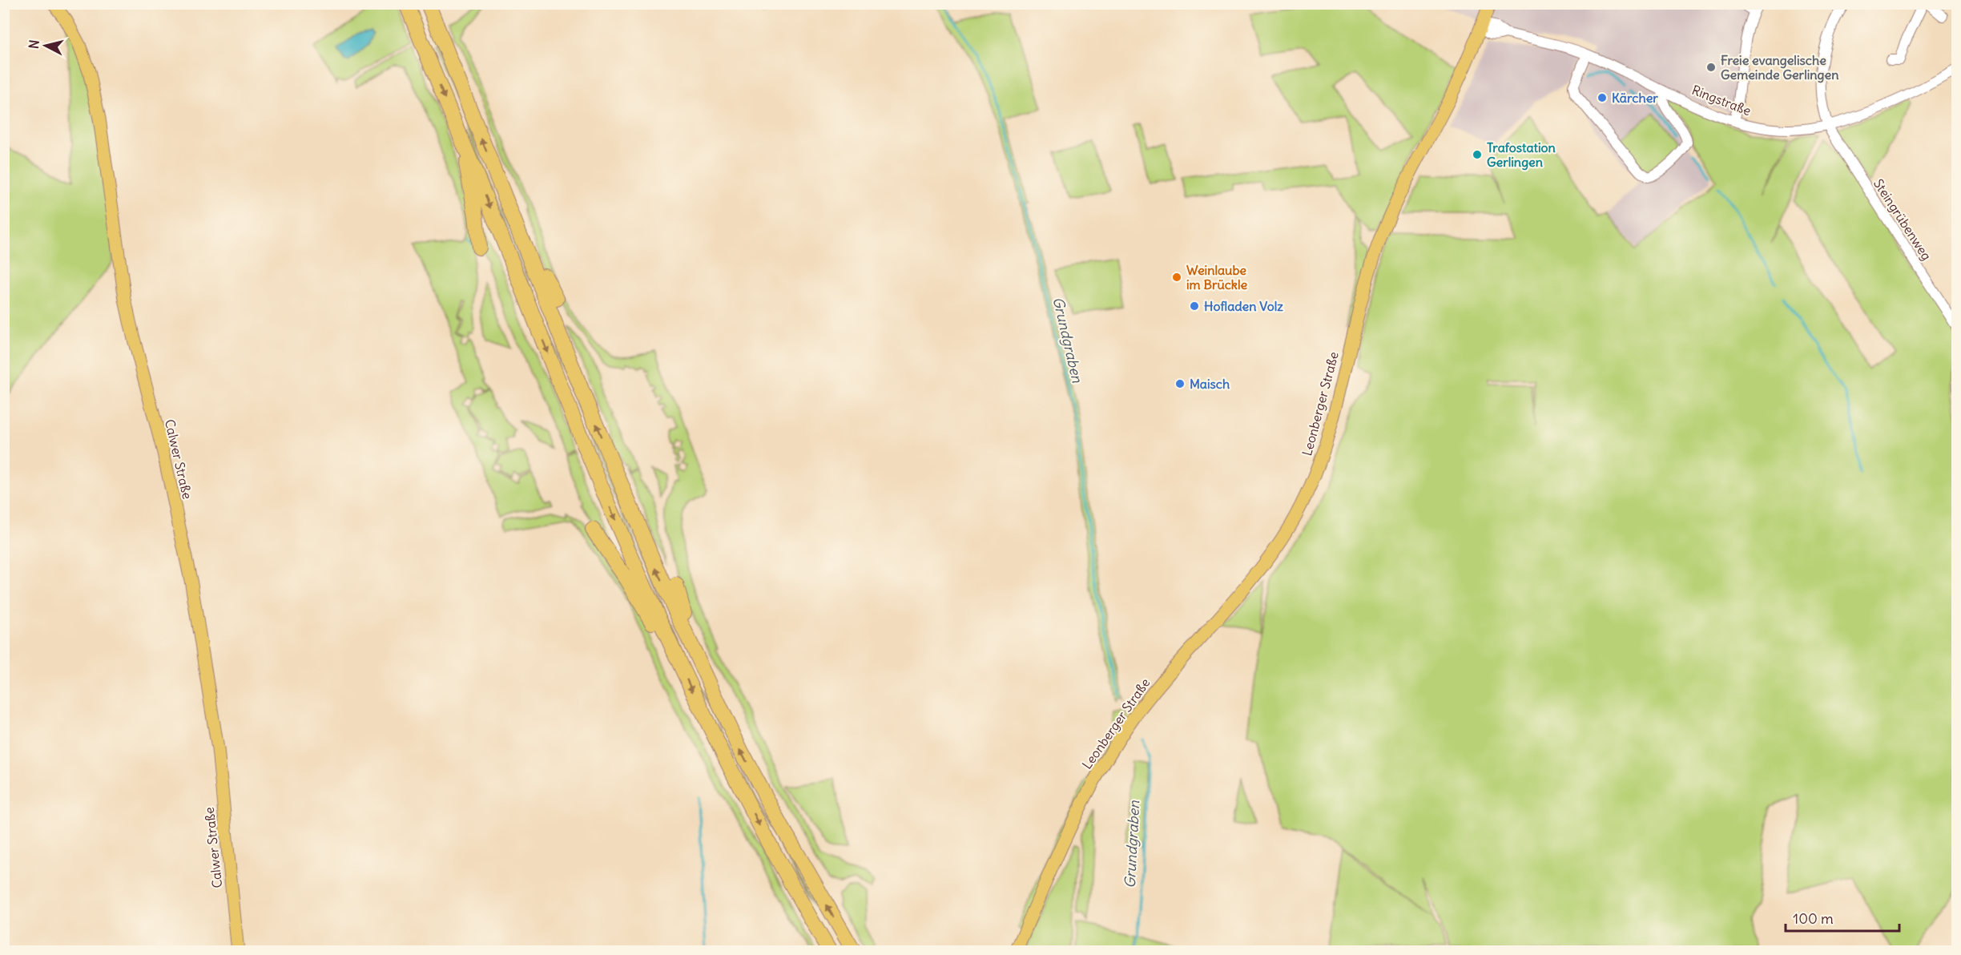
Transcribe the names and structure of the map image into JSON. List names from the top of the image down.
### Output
{
  "streets": {
    "main road": ["Leonberger Straße", "Calwer Straße"],
    "street": ["Ringstraße", "Steingrübenweg"]
  },
  "crossings": [
    ["Ringstraße", "Steingrübenweg"],
    ["Ringstraße", "Leonberger Straße"]
  ],
  "water": ["Grundgraben"],
  "places": [
    "Freie evangelische Gemeinde Gerlingen",
    "Kärcher",
    "Trafostation Gerlingen",
    "Weinlaube im Brückle",
    "Hofladen Volz",
    "Maisch"
  ],
  "scale_bar": "100 m",
  "north": "left"
}
